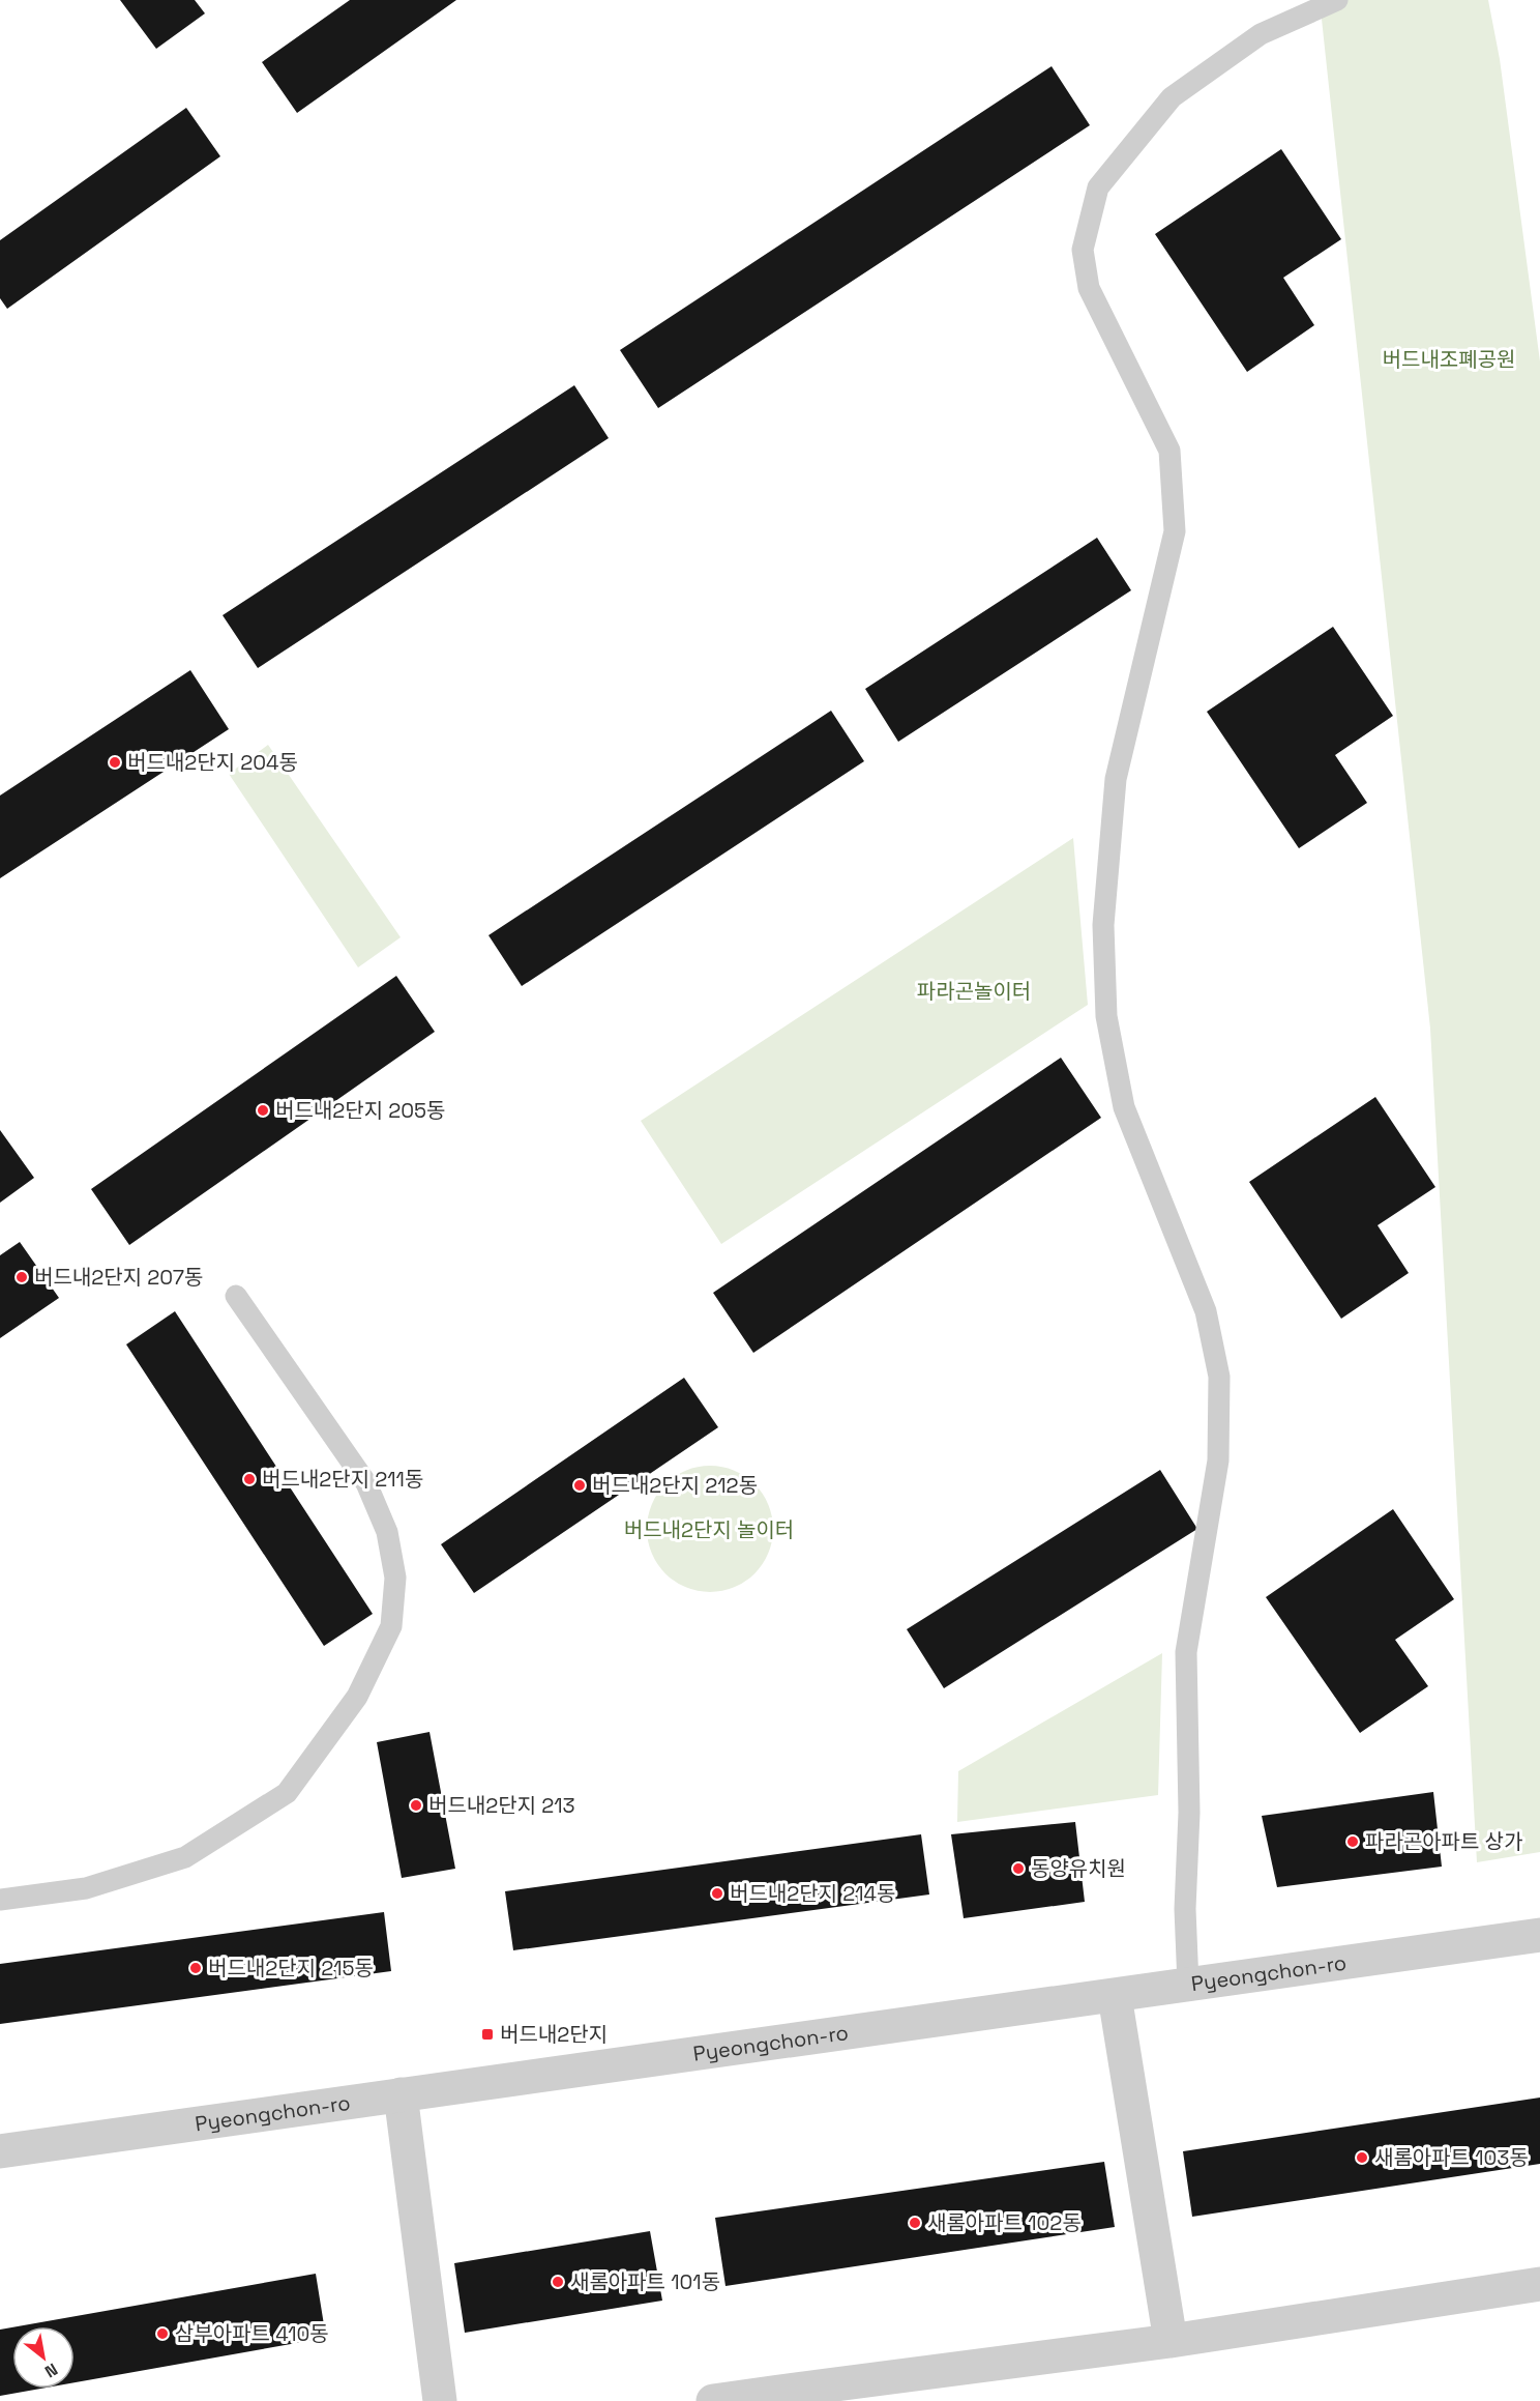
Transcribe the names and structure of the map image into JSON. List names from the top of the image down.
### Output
{
  "streets": {
    "street": ["Pyeongchon-ro"]
  },
  "parks": ["버드내조폐공원", "파라곤놀이터", "버드내2단지 놀이터"],
  "places": {
    "other": [
      "버드내2단지 204동",
      "버드내2단지 205동",
      "버드내2단지 207동",
      "버드내2단지 211동",
      "버드내2단지 212동",
      "버드내2단지 213",
      "파라곤아파트 상가",
      "동양유치원",
      "버드내2단지 214동",
      "버드내2단지 215동",
      "새롬아파트 103동",
      "새롬아파트 102동",
      "새롬아파트 101동",
      "삼부아파트 410동"
    ],
    "transit": ["버드내2단지"]
  },
  "north": "bottom right"
}
